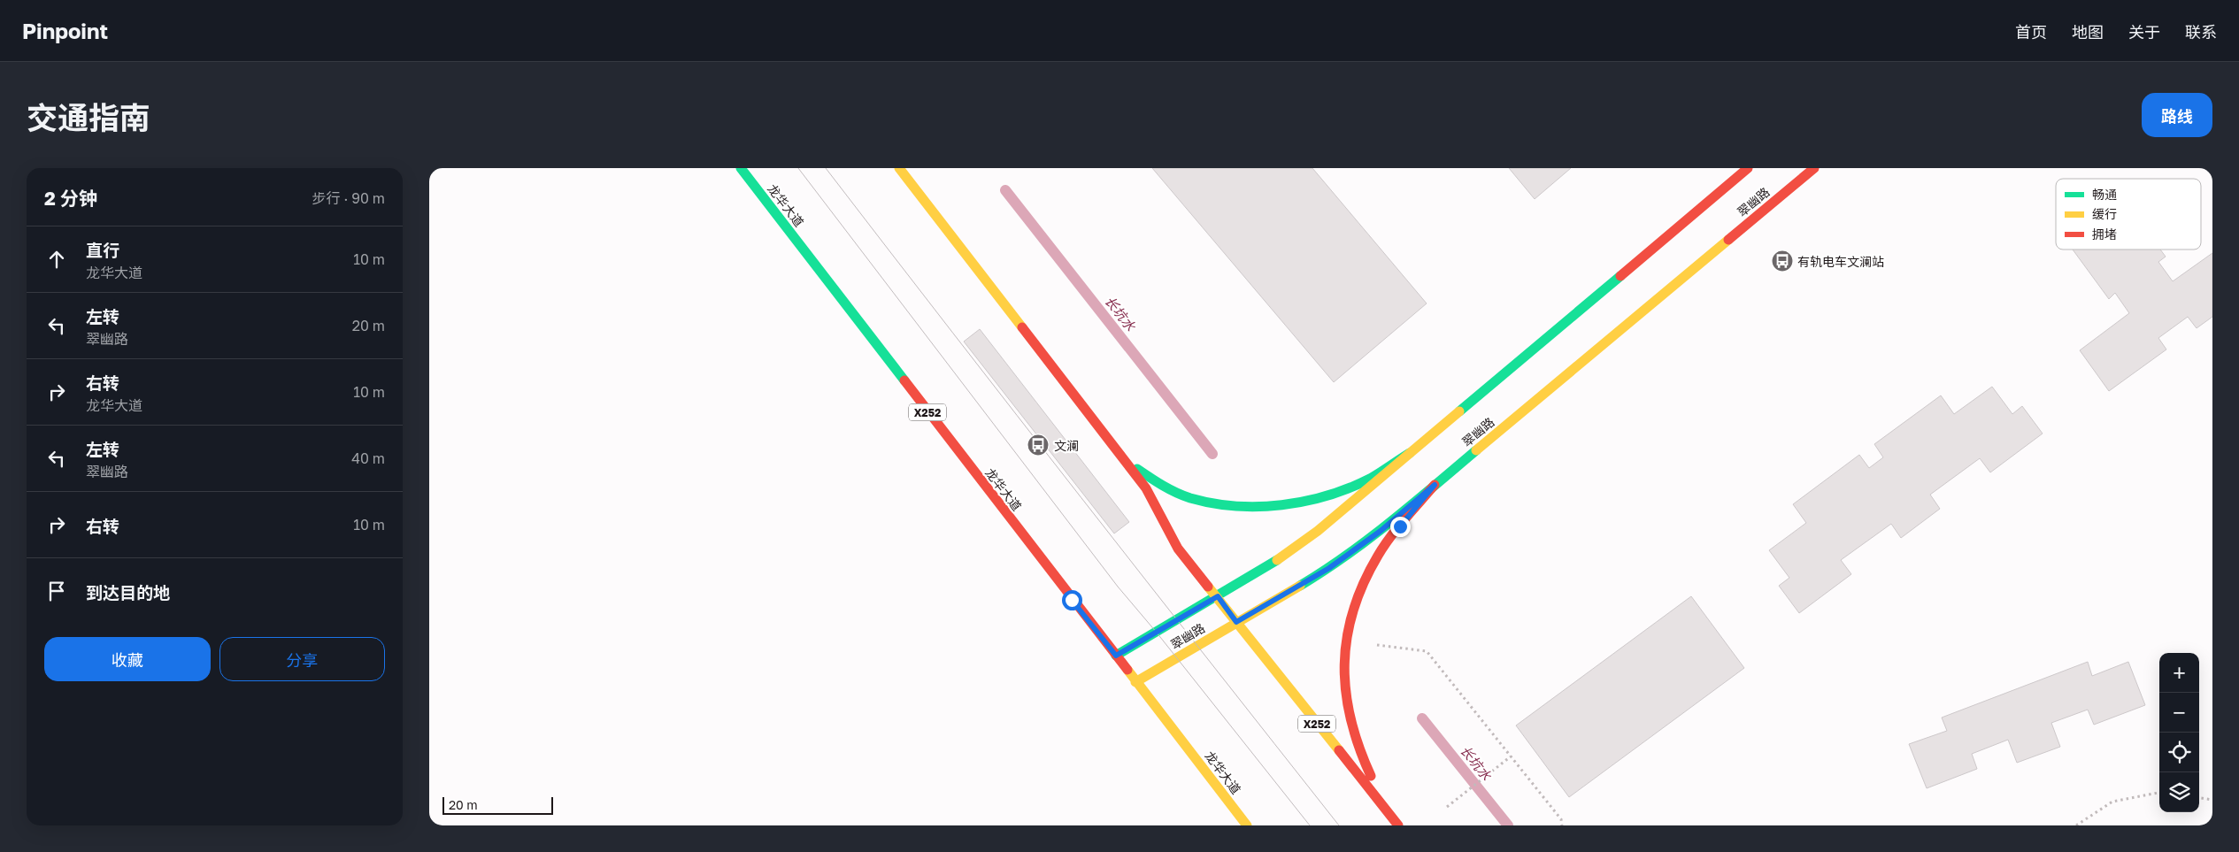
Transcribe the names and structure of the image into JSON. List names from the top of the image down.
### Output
{
  "streets": {
    "main road": ["翠幽路", "龙华大道", "X252"]
  },
  "crossings": [
    ["翠幽路", "龙华大道"],
    ["翠幽路", "X252"]
  ],
  "water": ["长坑水"],
  "places": {
    "bus stop": ["有轨电车文澜站", "文澜"]
  },
  "legend": ["畅通", "缓行", "拥堵"],
  "scale_bar": "20 m",
  "page": {
    "header": "Pinpoint",
    "nav": [
      "首页",
      "地图",
      "关于",
      "联系"
    ],
    "title": "交通指南",
    "buttons": [
      "路线",
      ["收藏", "分享"]
    ],
    "heading": ["2 分钟", "步行 · 90 m"],
    "list": [
      ["直行", "龙华大道", "10 m"],
      ["左转", "翠幽路", "20 m"],
      ["右转", "龙华大道", "10 m"],
      ["左转", "翠幽路", "40 m"],
      ["右转", "10 m"],
      "到达目的地"
    ],
    "map_buttons": ["+", "−"],
    "scale": "20 m"
  }
}
